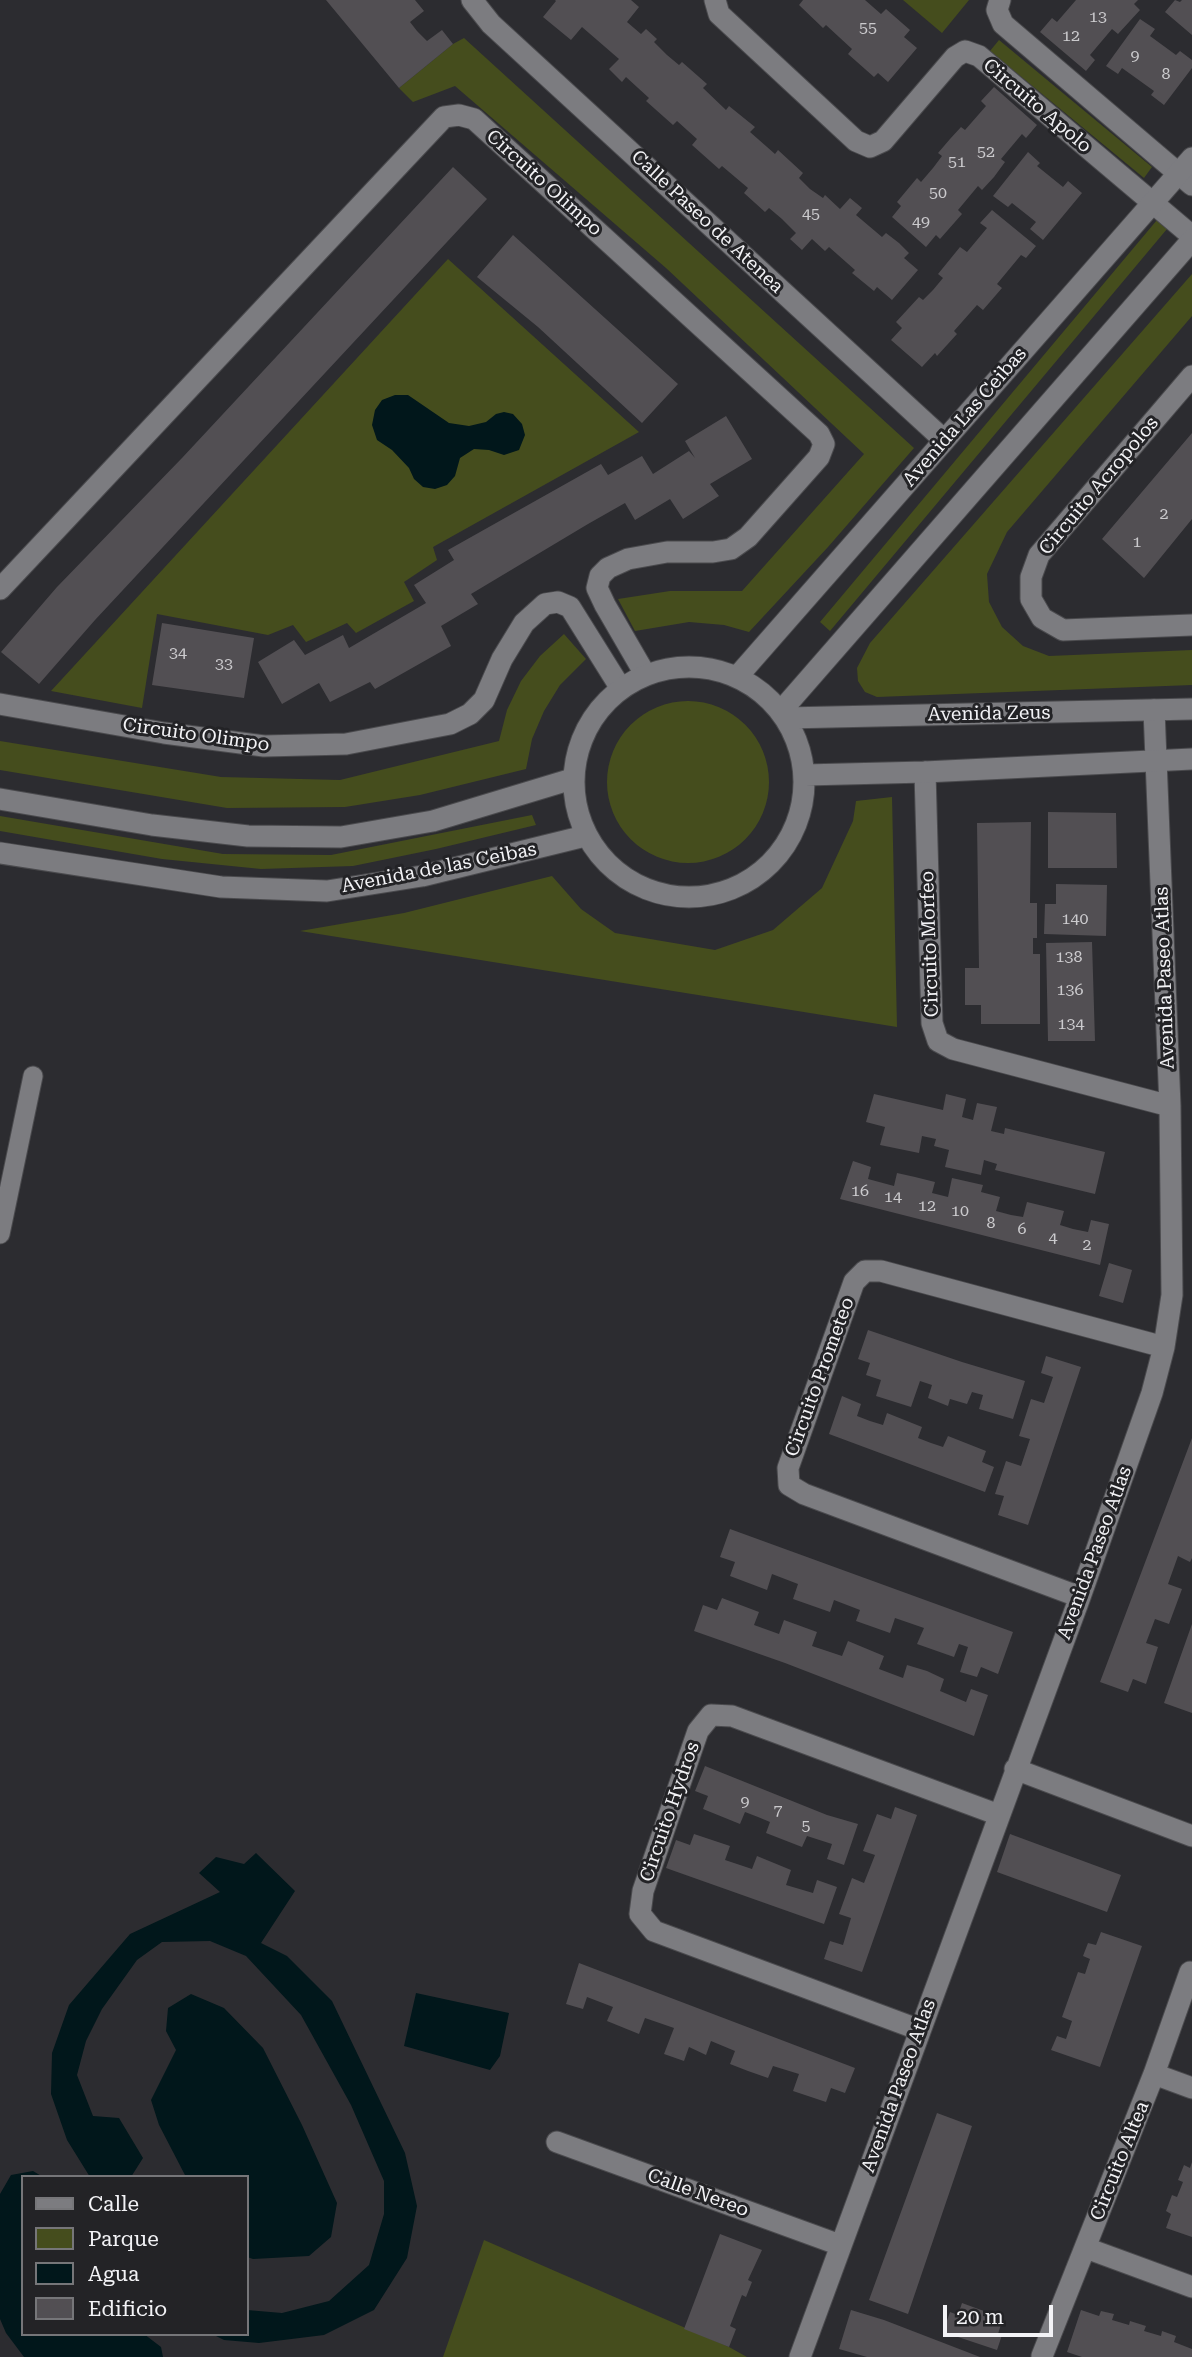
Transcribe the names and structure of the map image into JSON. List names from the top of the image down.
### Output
{
  "streets": {
    "street": [
      "Circuito Apolo",
      "Circuito Olimpo",
      "Calle Paseo de Atenea",
      "Avenida Las Ceibas",
      "Circuito Acropolos",
      "Avenida Zeus",
      "Avenida de las Ceibas",
      "Circuito Morfeo",
      "Avenida Paseo Atlas",
      "Circuito Prometeo",
      "Circuito Hydros",
      "Circuito Altea",
      "Calle Nereo"
    ]
  },
  "crossings": [
    ["Circuito Apolo", "Avenida Las Ceibas"],
    ["Circuito Olimpo", "Avenida Las Ceibas"],
    ["Circuito Olimpo", "Avenida Zeus"],
    ["Circuito Olimpo", "Avenida de las Ceibas"],
    ["Calle Paseo de Atenea", "Avenida Las Ceibas"],
    ["Avenida Las Ceibas", "Avenida Zeus"],
    ["Avenida Las Ceibas", "Avenida de las Ceibas"],
    ["Avenida Zeus", "Avenida de las Ceibas"],
    ["Avenida Zeus", "Avenida Paseo Atlas"],
    ["Circuito Morfeo", "Avenida Paseo Atlas"],
    ["Avenida Paseo Atlas", "Circuito Prometeo"],
    ["Avenida Paseo Atlas", "Circuito Hydros"],
    ["Avenida Paseo Atlas", "Calle Nereo"]
  ],
  "house_numbers": [
    "13",
    "55",
    "12",
    "9",
    "8",
    "52",
    "51",
    "50",
    "45",
    "49",
    "2",
    "1",
    "34",
    "33",
    "140",
    "138",
    "136",
    "134",
    "16",
    "14",
    "12",
    "10",
    "8",
    "6",
    "4",
    "2",
    "9",
    "7",
    "5"
  ],
  "legend": [
    "Calle",
    "Parque",
    "Agua",
    "Edificio"
  ],
  "scale_bar": "20 m"
}
